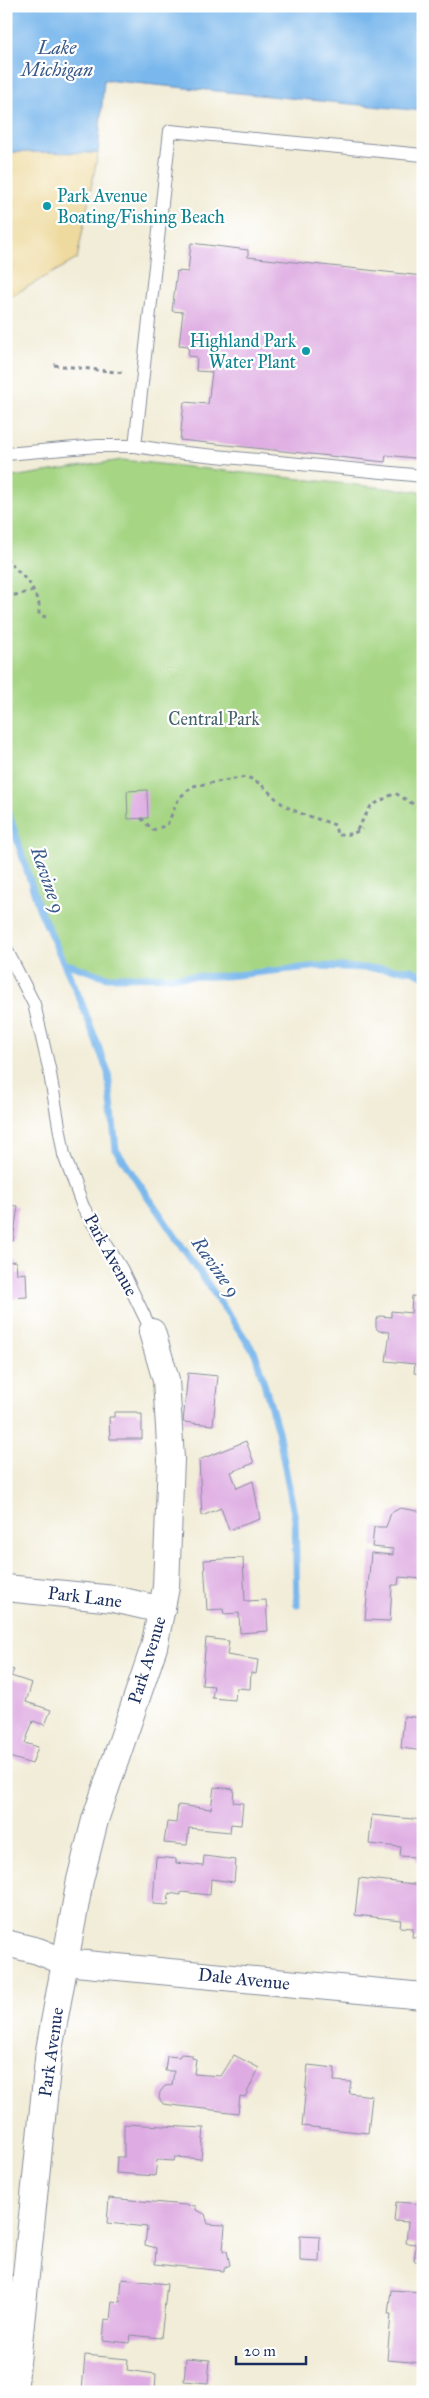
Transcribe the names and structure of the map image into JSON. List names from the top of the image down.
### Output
{
  "streets": {
    "street": ["Park Avenue", "Park Lane", "Dale Avenue"]
  },
  "crossings": [
    ["Park Avenue", "Park Lane"],
    ["Park Avenue", "Dale Avenue"]
  ],
  "water": ["Lake Michigan", "Ravine 9"],
  "parks": ["Central Park"],
  "places": ["Park Avenue Boating/Fishing Beach", "Highland Park Water Plant"],
  "scale_bar": "20 m"
}
